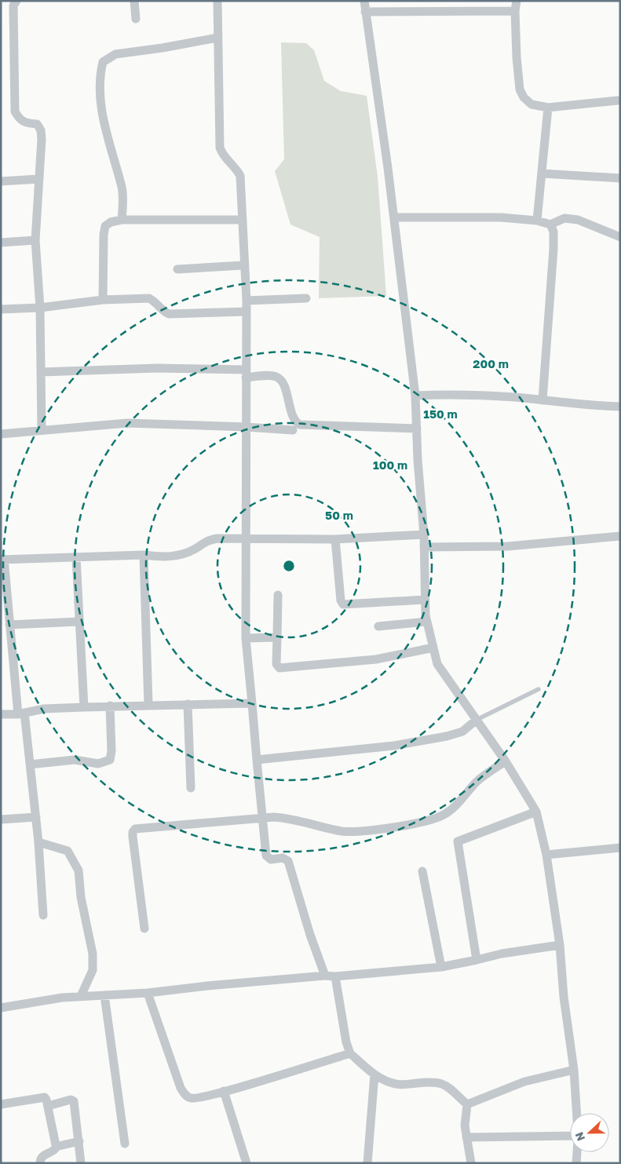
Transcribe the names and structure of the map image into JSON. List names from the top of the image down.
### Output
{
  "north": "left",
  "rings": [
    "200 m",
    "150 m",
    "100 m",
    "50 m"
  ]
}
